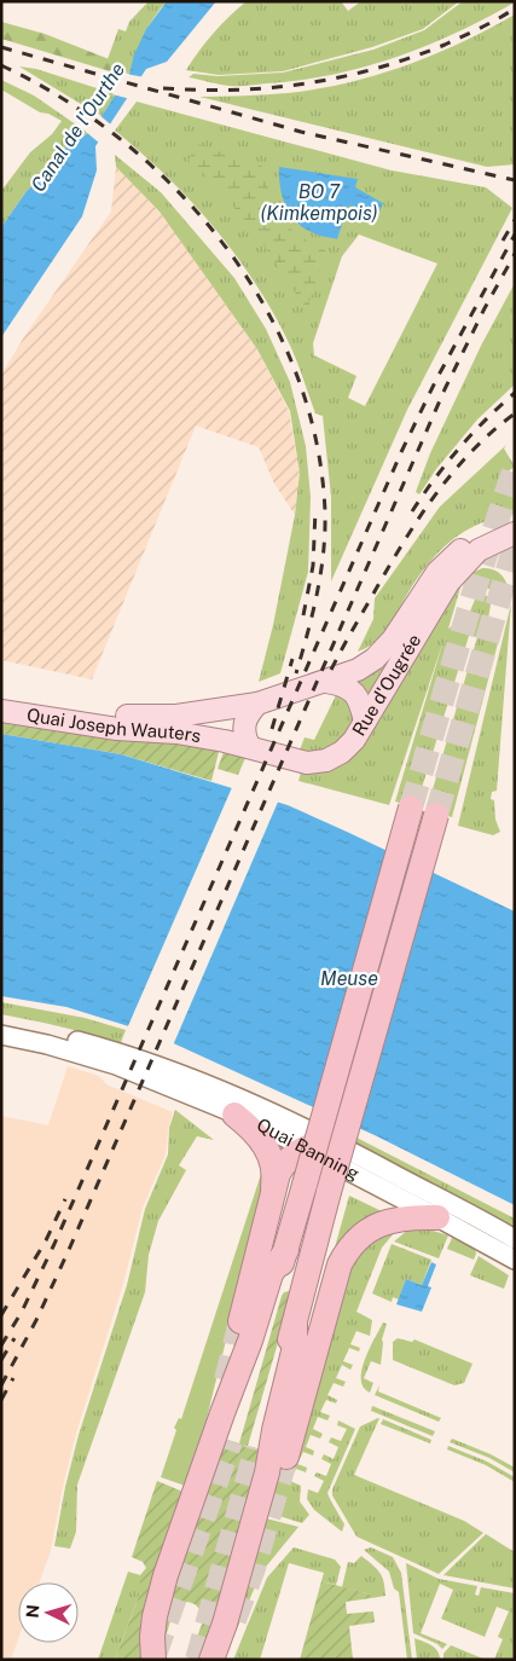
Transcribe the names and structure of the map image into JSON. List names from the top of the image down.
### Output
{
  "streets": {
    "main road": ["Rue d'Ougrée", "Quai Joseph Wauters", "Quai Banning"]
  },
  "crossings": [
    ["Rue d'Ougrée", "Quai Joseph Wauters"]
  ],
  "water": ["Canal de l'Ourthe", "BO 7 (Kimkempois)", "Meuse"],
  "north": "left"
}
